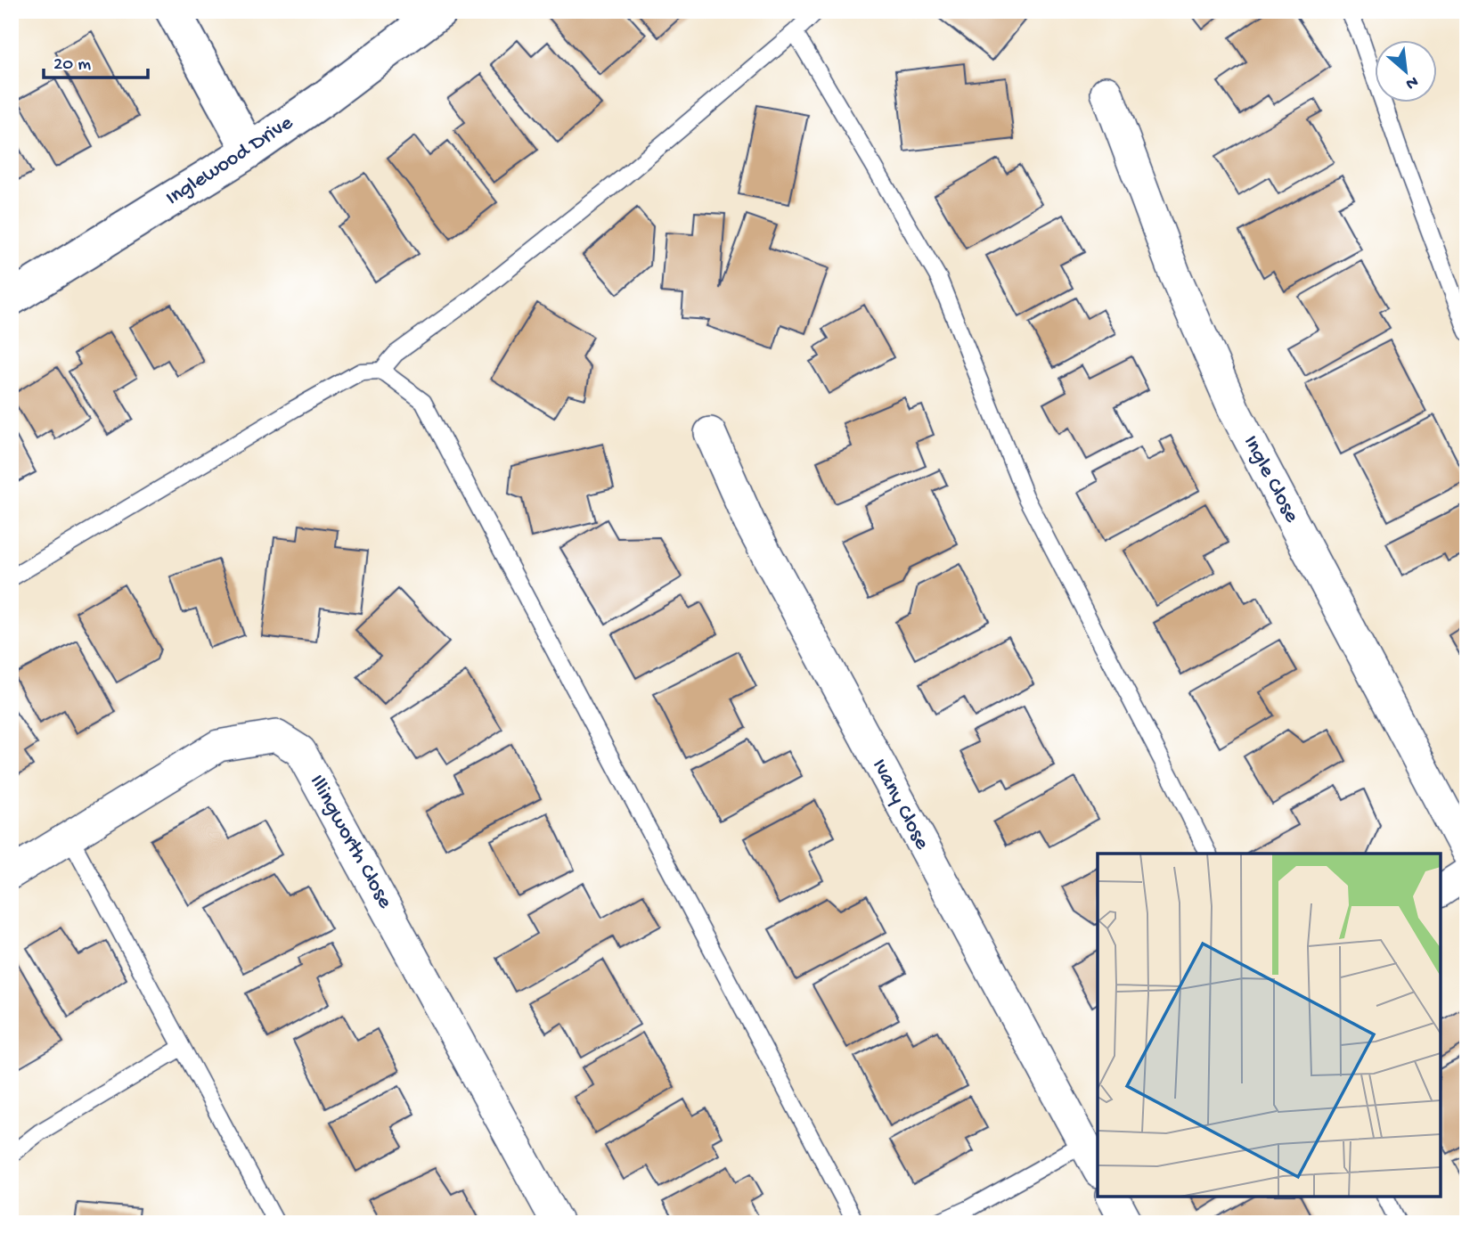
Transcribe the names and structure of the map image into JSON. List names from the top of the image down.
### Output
{
  "streets": {
    "street": [
      "Inglewood Drive",
      "Ingle Close",
      "Ivany Close",
      "Illingworth Close"
    ]
  },
  "scale_bar": "20 m",
  "north": "bottom right"
}
